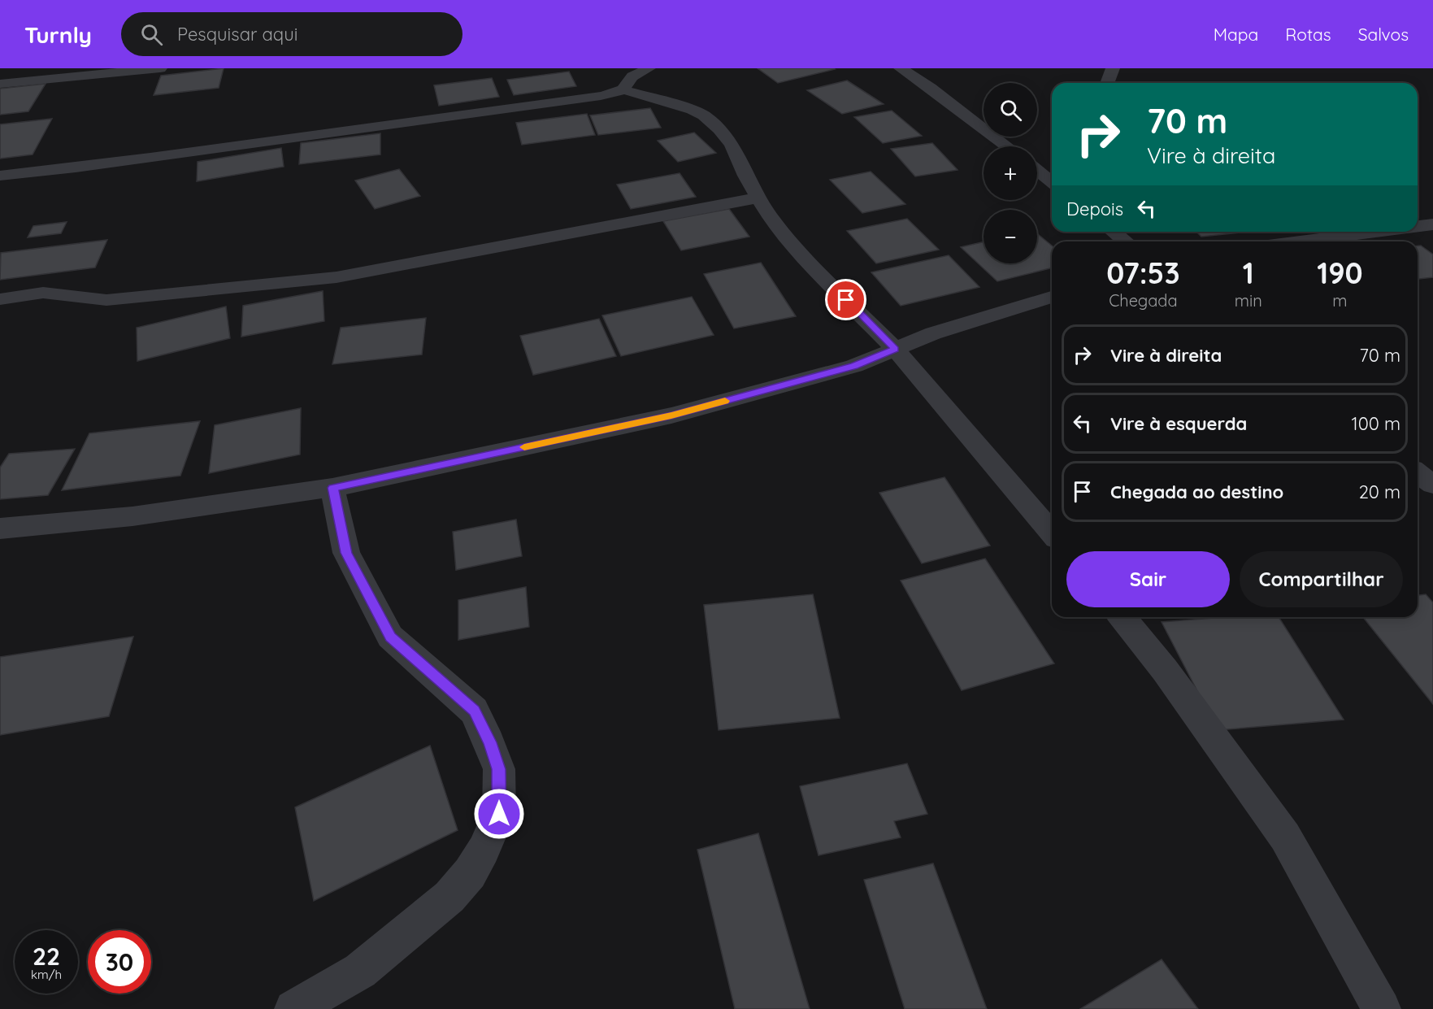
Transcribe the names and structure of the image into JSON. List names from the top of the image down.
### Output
{
  "page": {
    "header": "Turnly",
    "search": "Pesquisar aqui",
    "nav": ["Mapa", "Rotas", "Salvos"],
    "map_buttons": ["+", "−"],
    "turn": ["70 m", "Vire à direita"],
    "then": "Depois",
    "eta": [
      "07:53",
      "Chegada",
      "1",
      "min",
      "190",
      "m"
    ],
    "list": [
      {
        "name": "Vire à direita",
        "value": "70 m"
      },
      {
        "name": "Vire à esquerda",
        "value": "100 m"
      },
      {
        "name": "Chegada ao destino",
        "value": "20 m"
      }
    ],
    "buttons": ["Sair", "Compartilhar"],
    "speed": "22 km/h",
    "limit": "30"
  }
}
